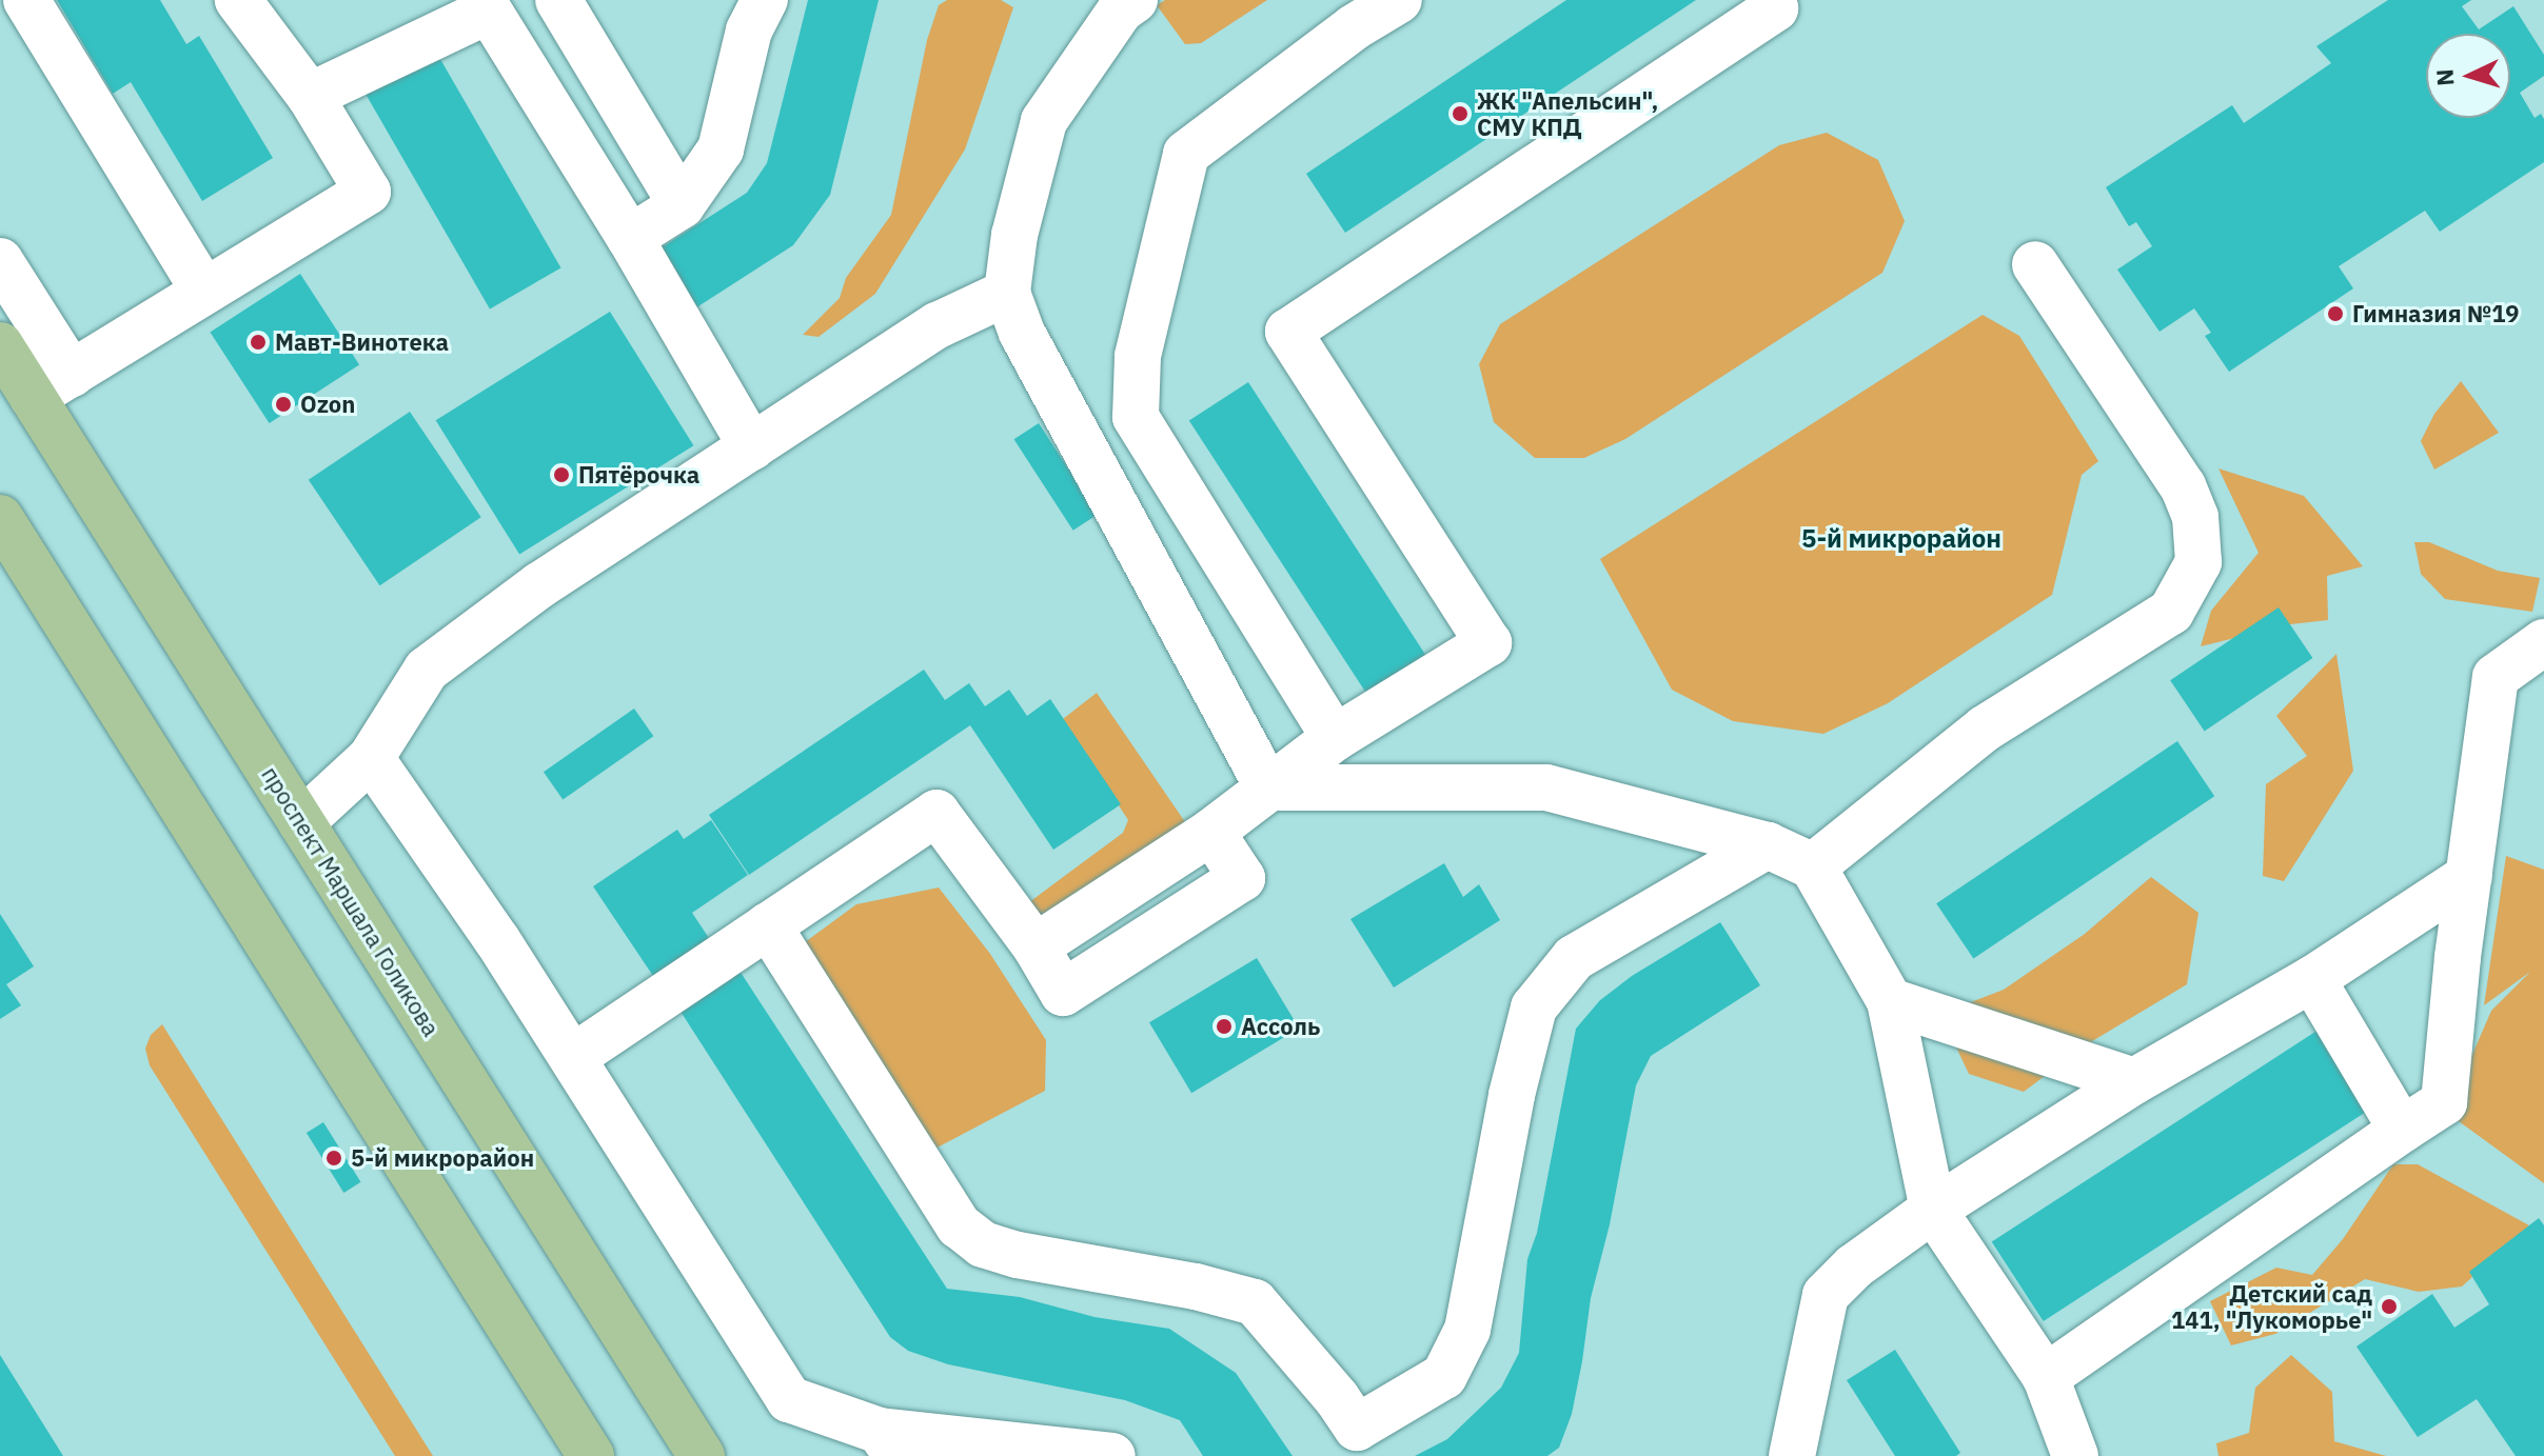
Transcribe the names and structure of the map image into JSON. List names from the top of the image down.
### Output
{
  "streets": {
    "main road": ["проспект Маршала Голикова"]
  },
  "districts": ["5-й микрорайон"],
  "places": [
    "ЖК \"Апельсин\", СМУ КПД",
    "Гимназия №19",
    "Мавт-Винотека",
    "Ozon",
    "Пятёрочка",
    "Ассоль",
    "5-й микрорайон",
    "Детский сад 141, \"Лукоморье\""
  ],
  "north": "left"
}
